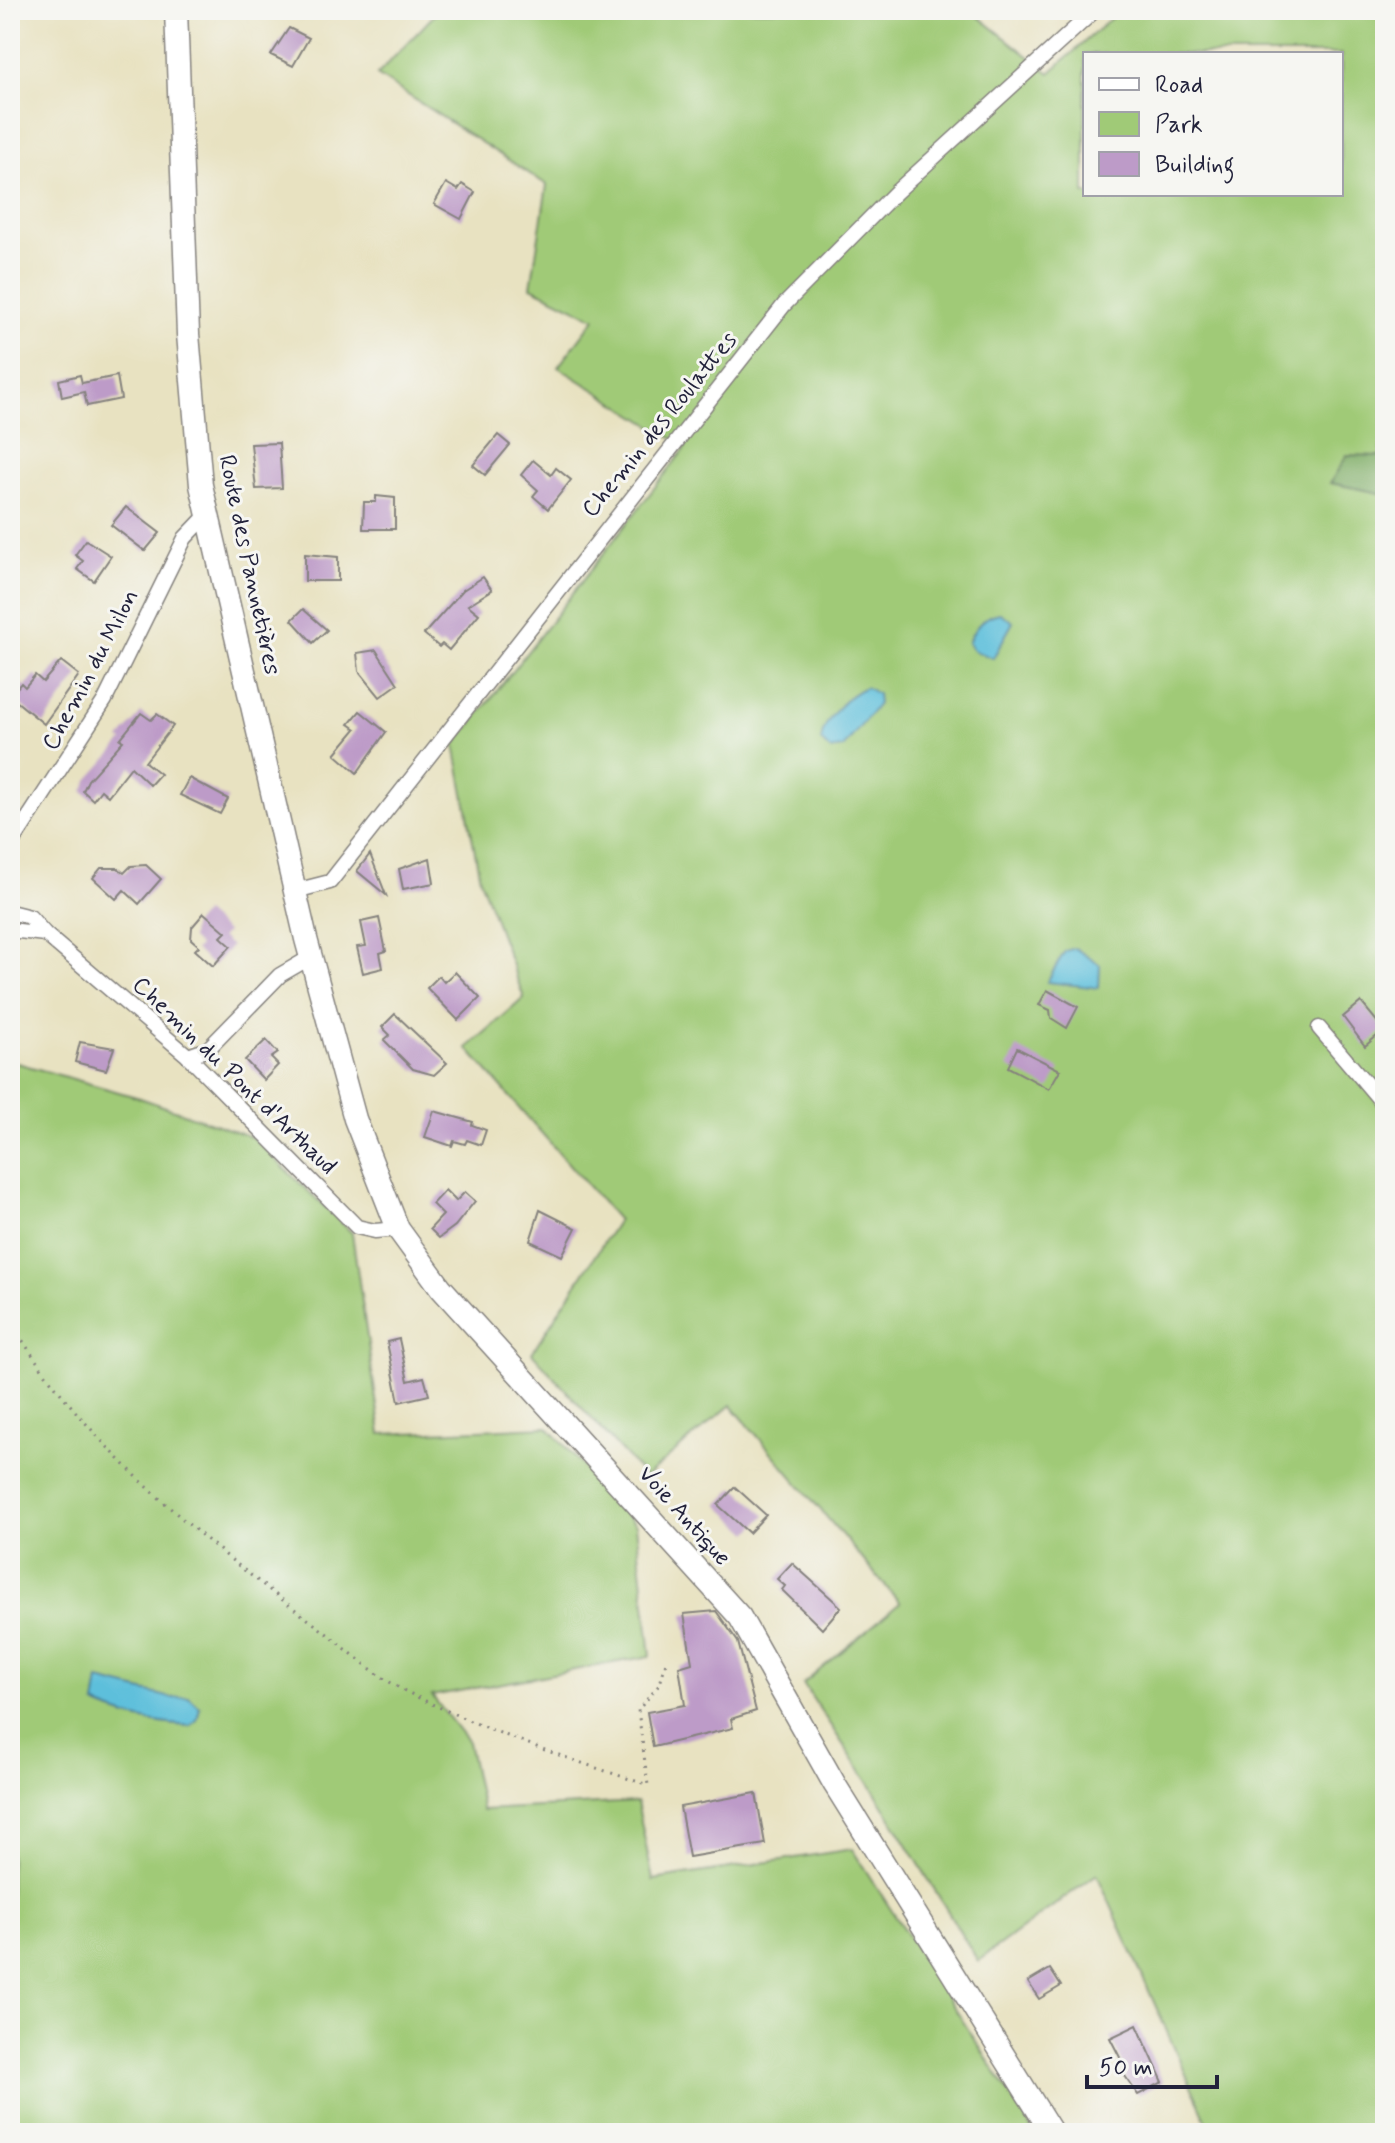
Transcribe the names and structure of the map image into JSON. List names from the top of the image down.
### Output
{
  "streets": {
    "street": [
      "Chemin des Roulattes",
      "Route des Pannetières",
      "Chemin du Milon",
      "Chemin du Pont d'Arthaud",
      "Voie Antique"
    ]
  },
  "crossings": [
    ["Chemin des Roulattes", "Route des Pannetières"],
    ["Route des Pannetières", "Chemin du Milon"],
    ["Route des Pannetières", "Voie Antique"],
    ["Chemin du Pont d'Arthaud", "Voie Antique"]
  ],
  "legend": ["Road", "Park", "Building"],
  "scale_bar": "50 m"
}
